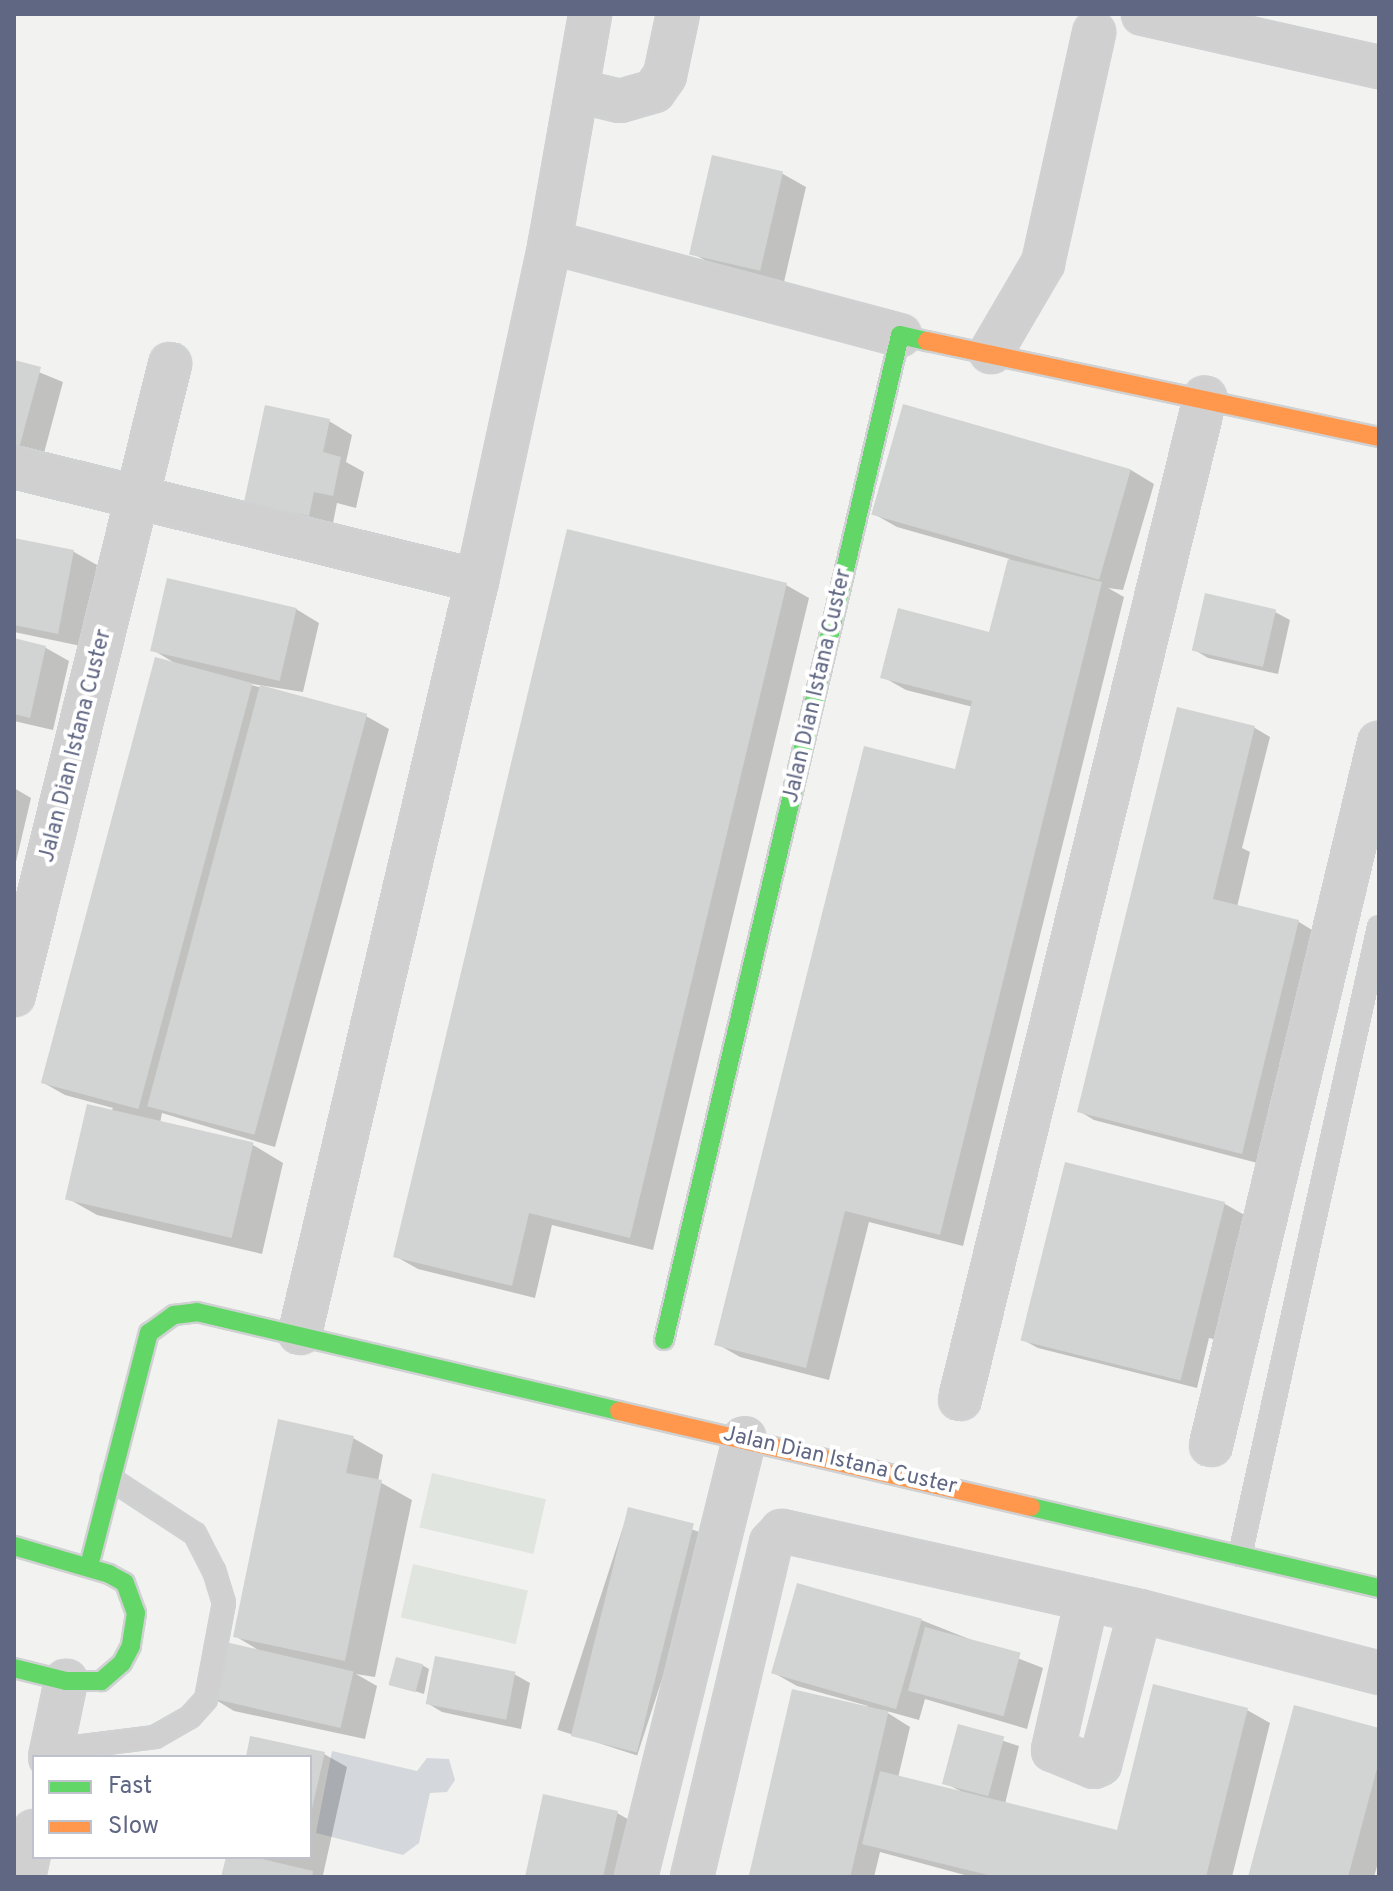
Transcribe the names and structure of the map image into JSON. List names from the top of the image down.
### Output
{
  "streets": {
    "street": ["Jalan Dian Istana Custer"]
  },
  "legend": ["Fast", "Slow"]
}
